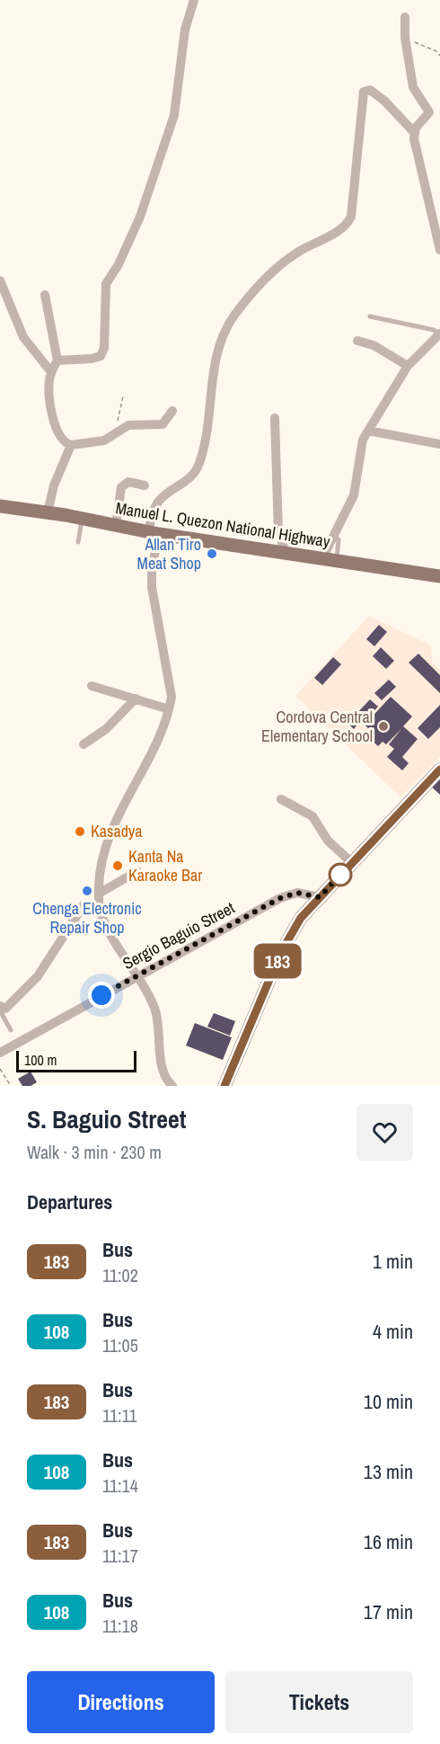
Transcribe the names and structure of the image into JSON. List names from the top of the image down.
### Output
{
  "streets": {
    "main road": ["Manuel L. Quezon National Highway"],
    "street": ["Sergio Baguio Street"]
  },
  "places": [
    "Allan Tiro Meat Shop",
    "Cordova Central Elementary School",
    "Kasadya",
    "Kanta Na Karaoke Bar",
    "Chenga Electronic Repair Shop"
  ],
  "lines": ["bus line 183"],
  "scale_bar": "100 m",
  "page": {
    "on_map": "183",
    "scale": "100 m",
    "heading": [
      ["S. Baguio Street", "Walk · 3 min · 230 m"],
      "Departures"
    ],
    "list": [
      {
        "mark": "183",
        "name": "Bus",
        "note": "11:02",
        "value": "1 min"
      },
      {
        "mark": "108",
        "name": "Bus",
        "note": "11:05",
        "value": "4 min"
      },
      {
        "mark": "183",
        "name": "Bus",
        "note": "11:11",
        "value": "10 min"
      },
      {
        "mark": "108",
        "name": "Bus",
        "note": "11:14",
        "value": "13 min"
      },
      {
        "mark": "183",
        "name": "Bus",
        "note": "11:17",
        "value": "16 min"
      },
      {
        "mark": "108",
        "name": "Bus",
        "note": "11:18",
        "value": "17 min"
      }
    ],
    "buttons": ["Directions", "Tickets"]
  }
}
